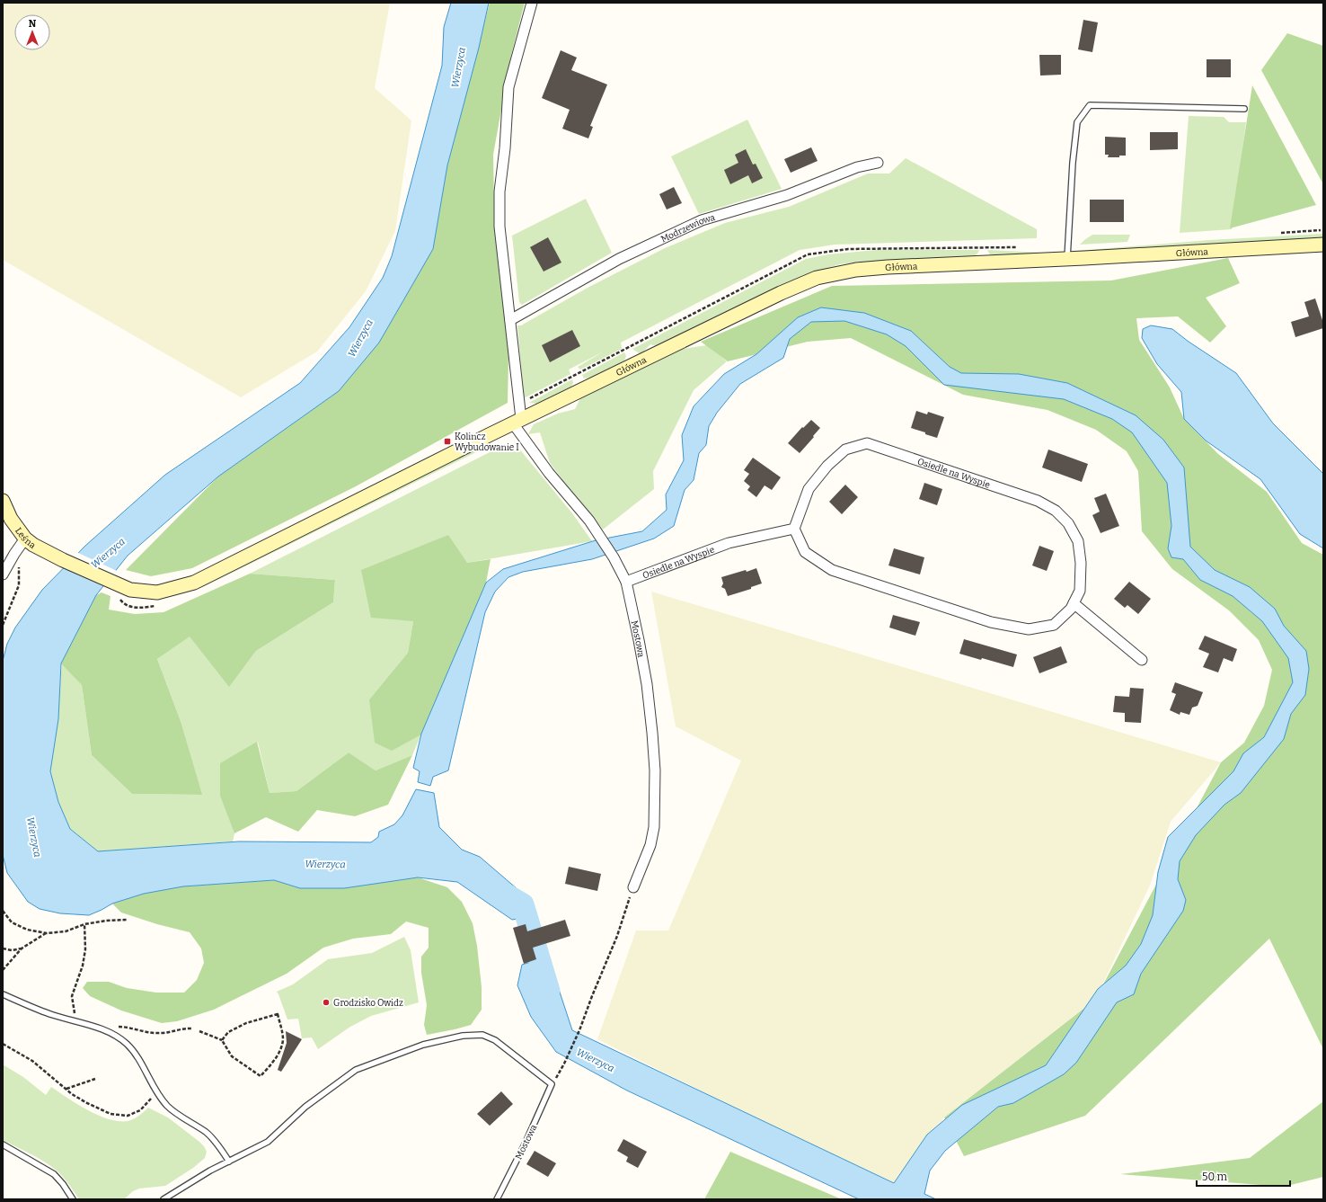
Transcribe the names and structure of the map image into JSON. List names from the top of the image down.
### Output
{
  "streets": {
    "street": [
      "Modrzewiowa",
      "Główna",
      "Osiedle na Wyspie",
      "Leśna",
      "Mostowa"
    ]
  },
  "crossings": [
    ["Główna", "Leśna"],
    ["Główna", "Mostowa"],
    ["Osiedle na Wyspie", "Mostowa"]
  ],
  "water": ["Wierzyca"],
  "places": {
    "transit": ["Kolincz Wybudowanie I"],
    "other": ["Grodzisko Owidz"]
  },
  "scale_bar": "50 m",
  "north": "top"
}
